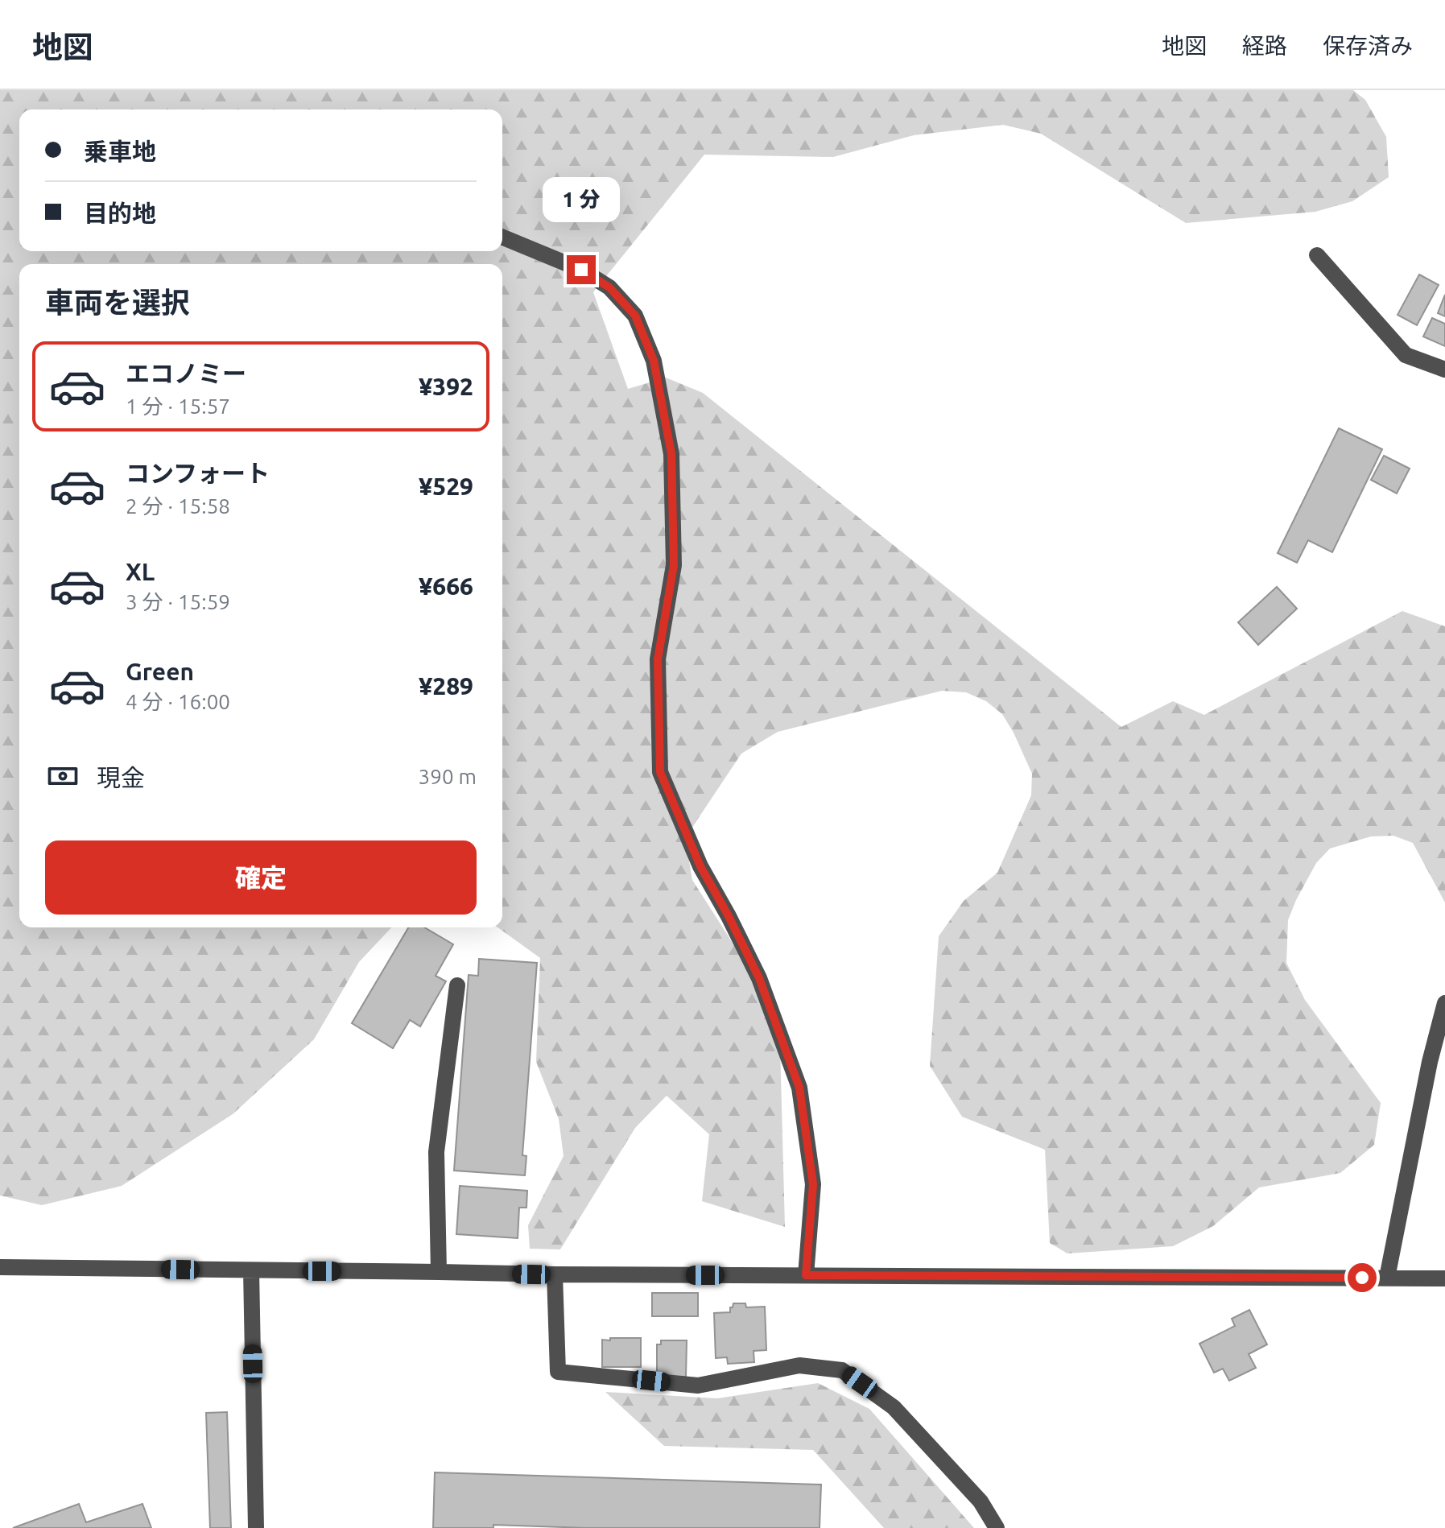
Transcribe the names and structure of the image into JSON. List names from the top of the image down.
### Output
{
  "page": {
    "header": "地図",
    "nav": ["地図", "経路", "保存済み"],
    "banner": ["乗車地", "目的地"],
    "bubble": "1 分",
    "heading": "車両を選択",
    "list": [
      {
        "name": "エコノミー",
        "note": "1 分 · 15:57",
        "value": "¥392"
      },
      {
        "name": "コンフォート",
        "note": "2 分 · 15:58",
        "value": "¥529"
      },
      {
        "name": "XL",
        "note": "3 分 · 15:59",
        "value": "¥666"
      },
      {
        "name": "Green",
        "note": "4 分 · 16:00",
        "value": "¥289"
      }
    ],
    "pay": ["現金", "390 m"],
    "buttons": "確定"
  }
}
